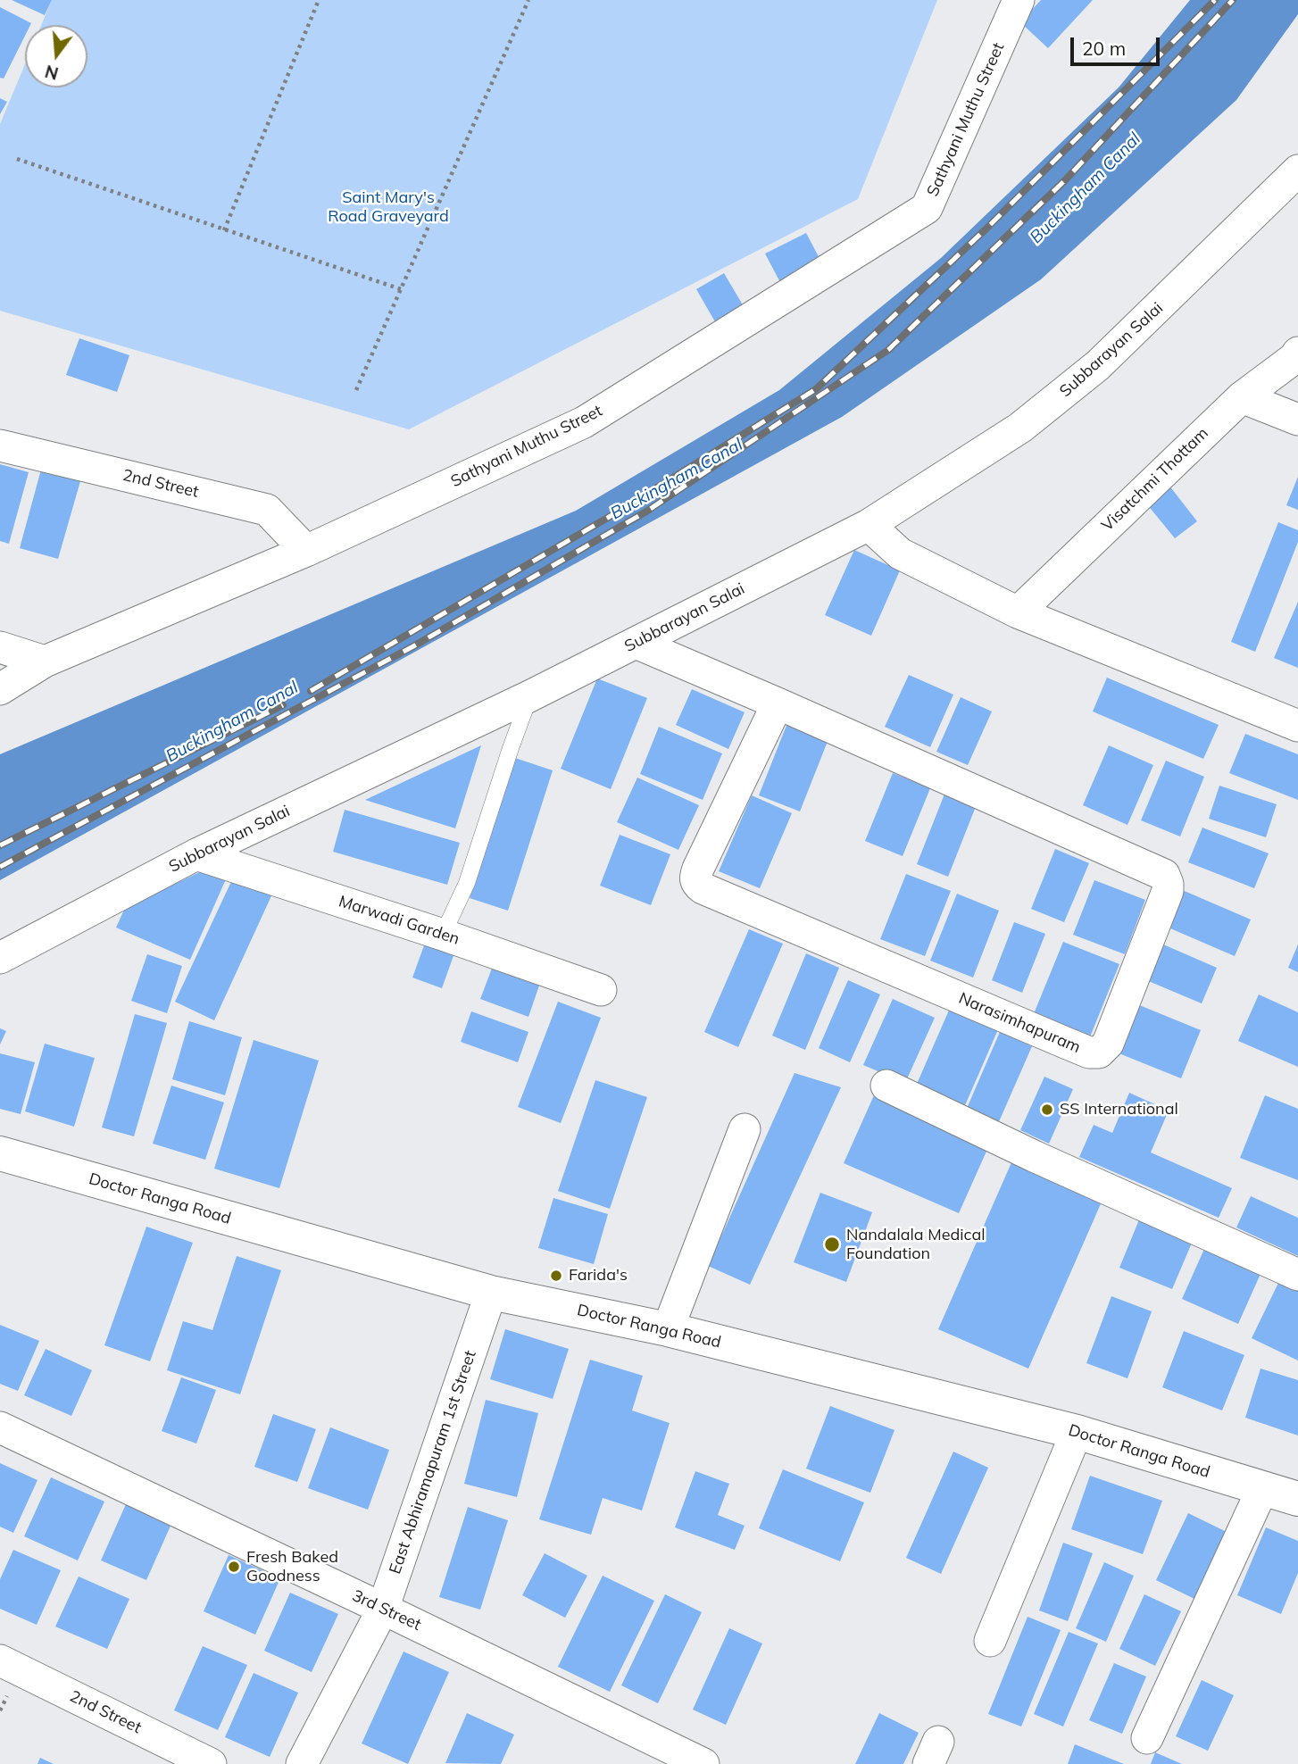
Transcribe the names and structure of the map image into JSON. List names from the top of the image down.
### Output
{
  "streets": {
    "main road": ["Doctor Ranga Road"],
    "street": [
      "Sathyani Muthu Street",
      "Subbarayan Salai",
      "Visatchmi Thottam",
      "2nd Street",
      "Marwadi Garden",
      "Narasimhapuram",
      "East Abhiramapuram 1st Street",
      "3rd Street"
    ]
  },
  "crossings": [
    ["Sathyani Muthu Street", "2nd Street"],
    ["Subbarayan Salai", "Marwadi Garden"],
    ["Subbarayan Salai", "Narasimhapuram"],
    ["Doctor Ranga Road", "East Abhiramapuram 1st Street"],
    ["East Abhiramapuram 1st Street", "3rd Street"]
  ],
  "water": ["Buckingham Canal"],
  "parks": ["Saint Mary's Road Graveyard"],
  "places": [
    "SS International",
    "Nandalala Medical Foundation",
    "Farida's",
    "Fresh Baked Goodness"
  ],
  "scale_bar": "20 m",
  "north": "bottom"
}
